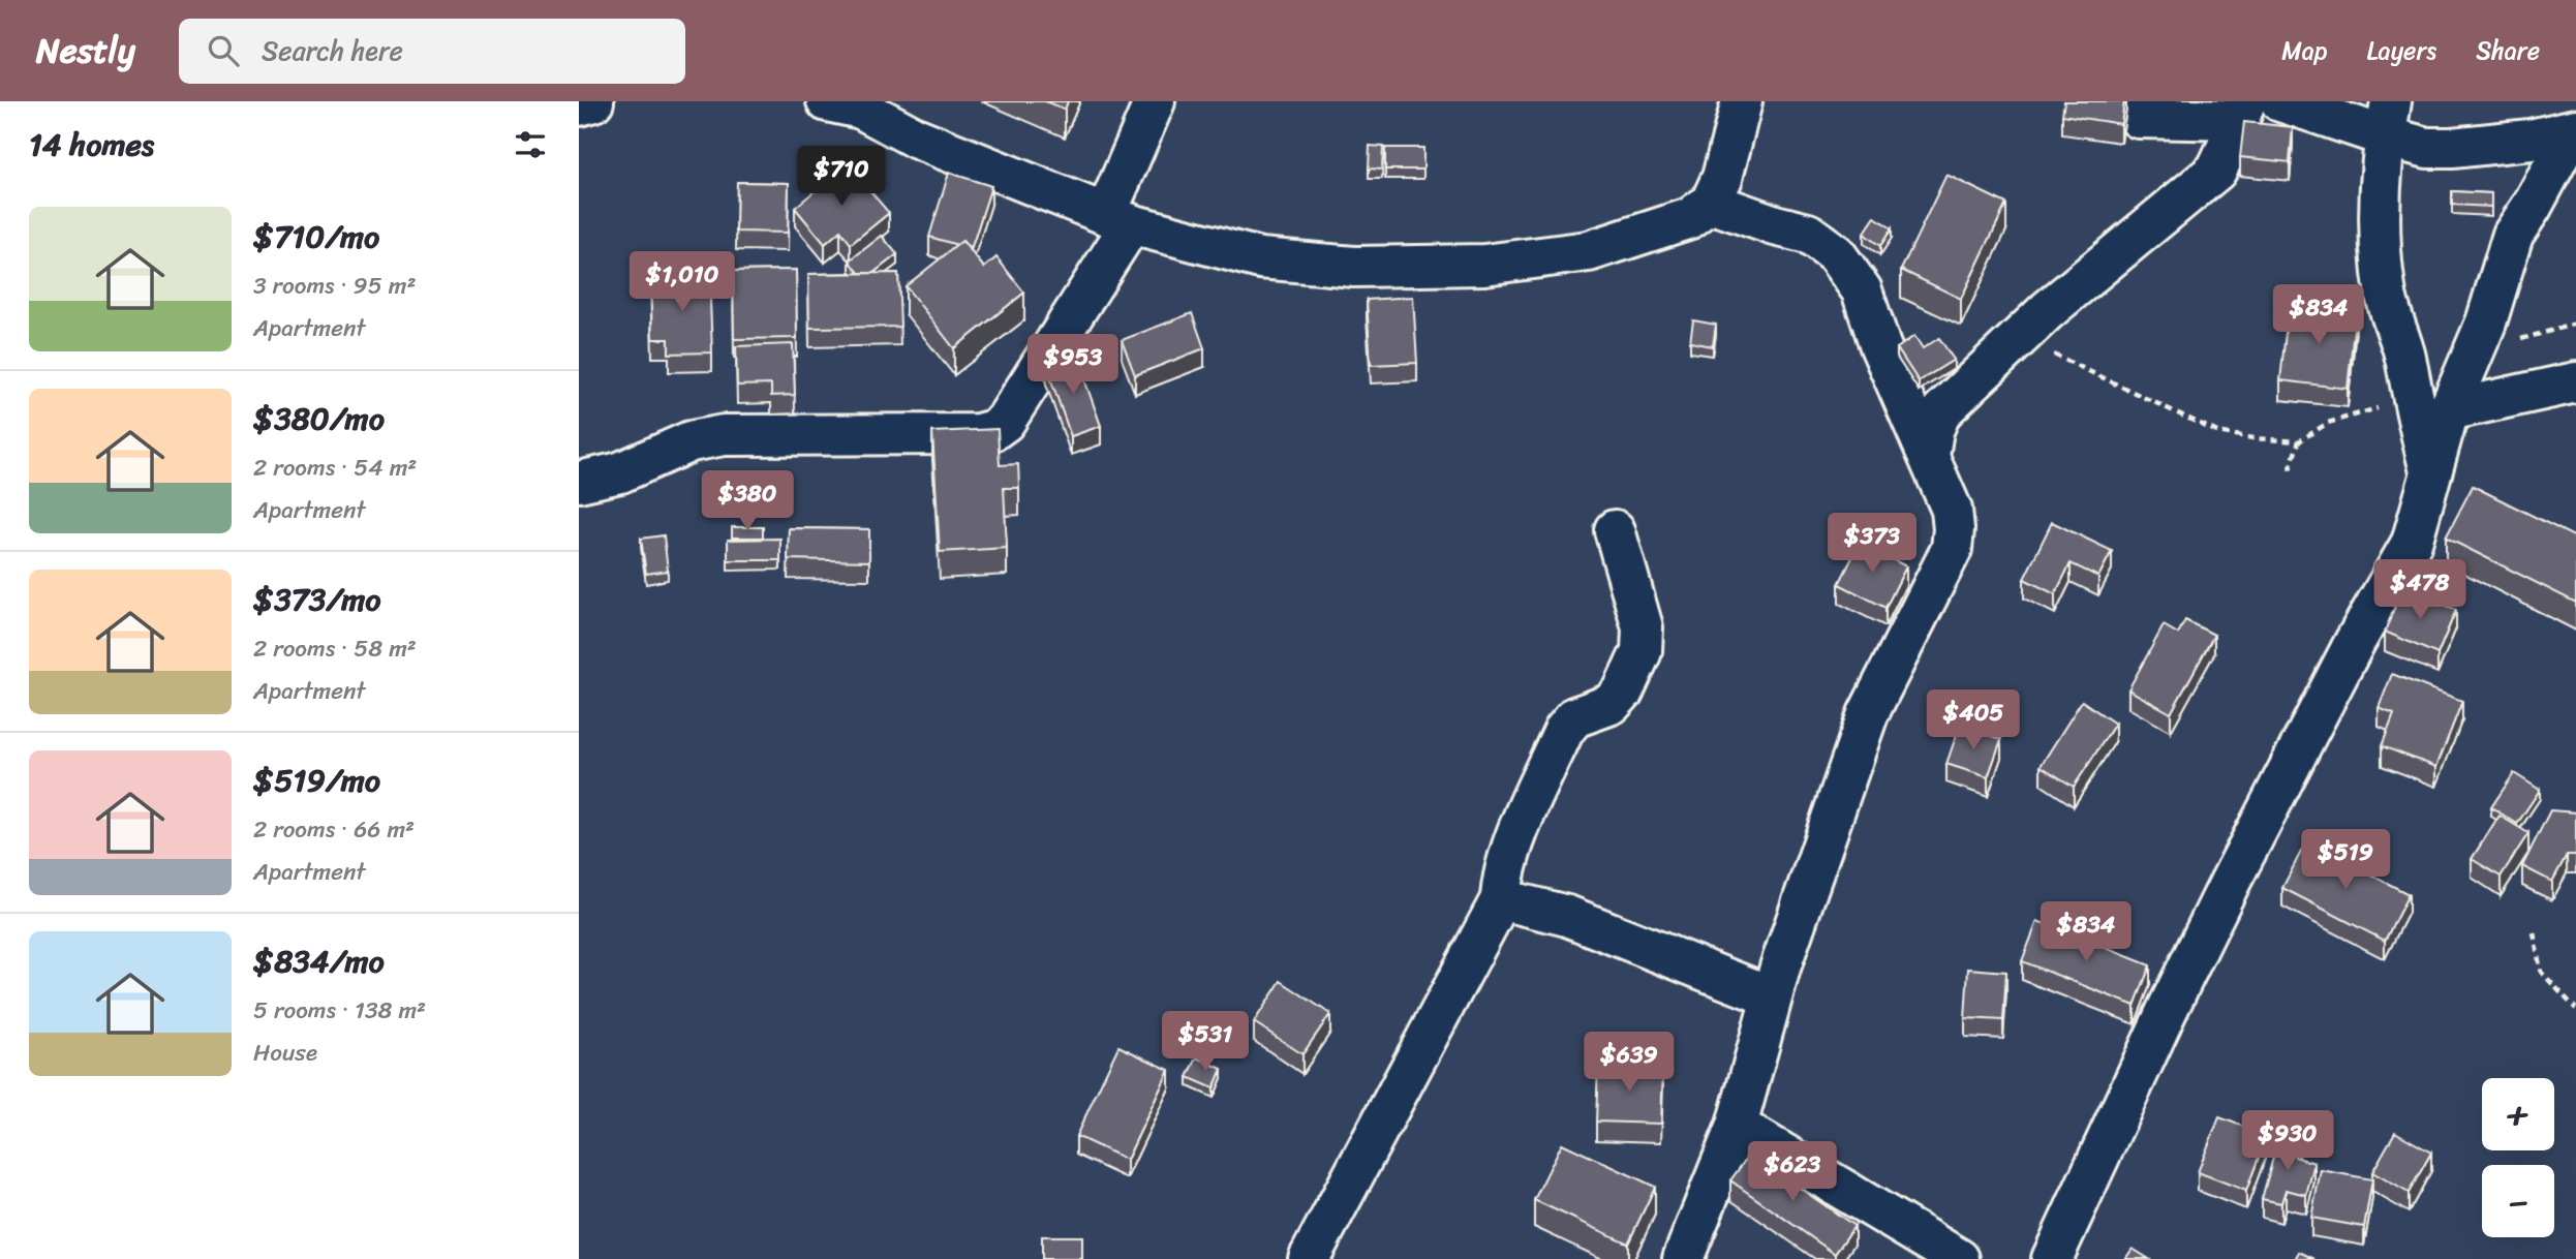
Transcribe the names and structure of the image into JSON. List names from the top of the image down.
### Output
{
  "page": {
    "header": "Nestly",
    "search": "Search here",
    "nav": ["Map", "Layers", "Share"],
    "heading": "14 homes",
    "price": [
      "$710",
      "$1,010",
      "$834",
      "$953",
      "$380",
      "$373",
      "$478",
      "$405",
      "$519",
      "$834",
      "$531",
      "$639",
      "$930",
      "$623"
    ],
    "list": [
      {
        "name": "$710/mo",
        "note": "3 rooms · 95 m² · Apartment"
      },
      {
        "name": "$380/mo",
        "note": "2 rooms · 54 m² · Apartment"
      },
      {
        "name": "$373/mo",
        "note": "2 rooms · 58 m² · Apartment"
      },
      {
        "name": "$519/mo",
        "note": "2 rooms · 66 m² · Apartment"
      },
      {
        "name": "$834/mo",
        "note": "5 rooms · 138 m² · House"
      }
    ],
    "map_buttons": ["+", "−"]
  }
}
